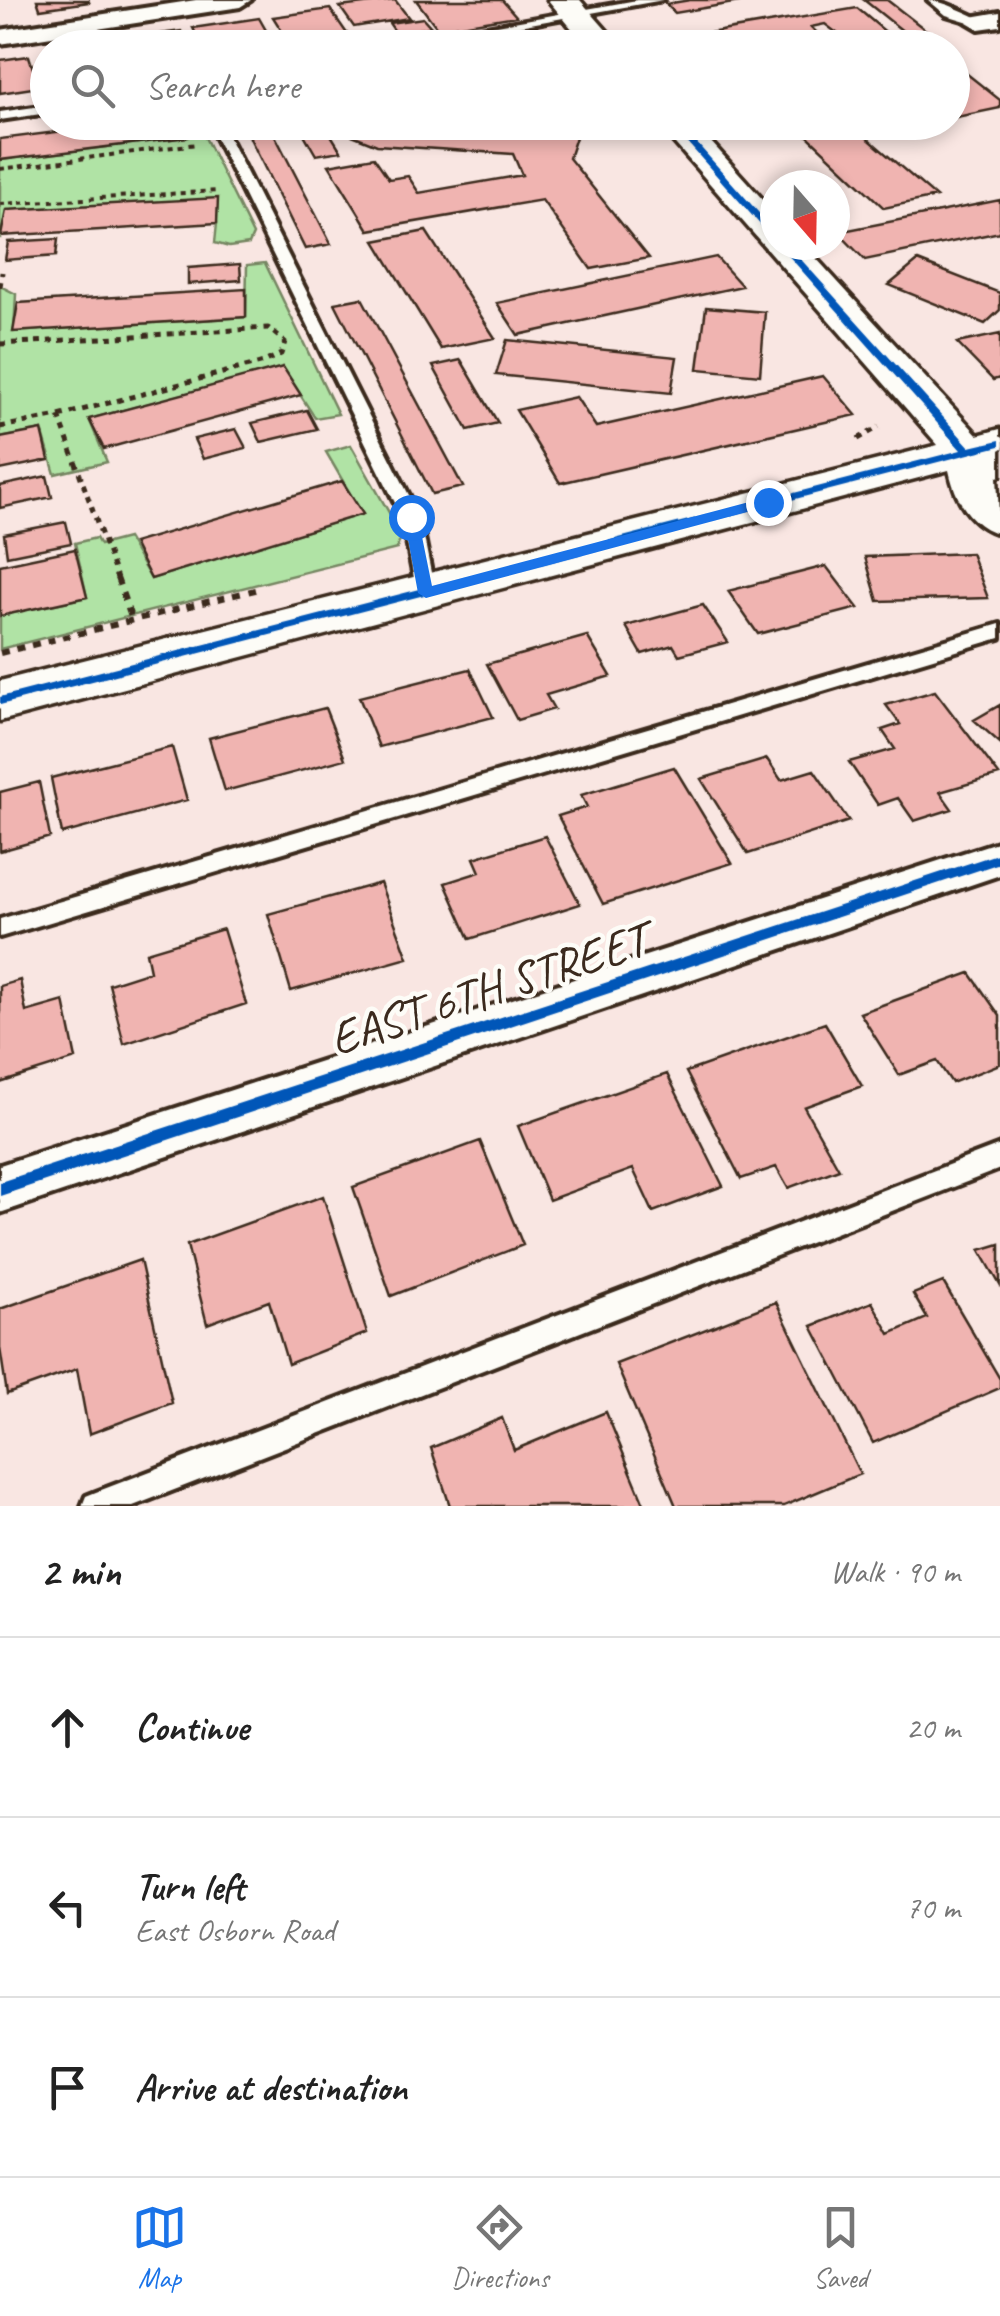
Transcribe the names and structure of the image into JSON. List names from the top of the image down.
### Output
{
  "streets": {
    "street": ["EAST 6TH STREET"]
  },
  "north": "bottom",
  "page": {
    "search": "Search here",
    "heading": ["2 min", "Walk · 90 m"],
    "list": [
      ["Continue", "20 m"],
      ["Turn left", "East Osborn Road", "70 m"],
      "Arrive at destination"
    ],
    "nav": ["Map", "Directions", "Saved"]
  }
}
